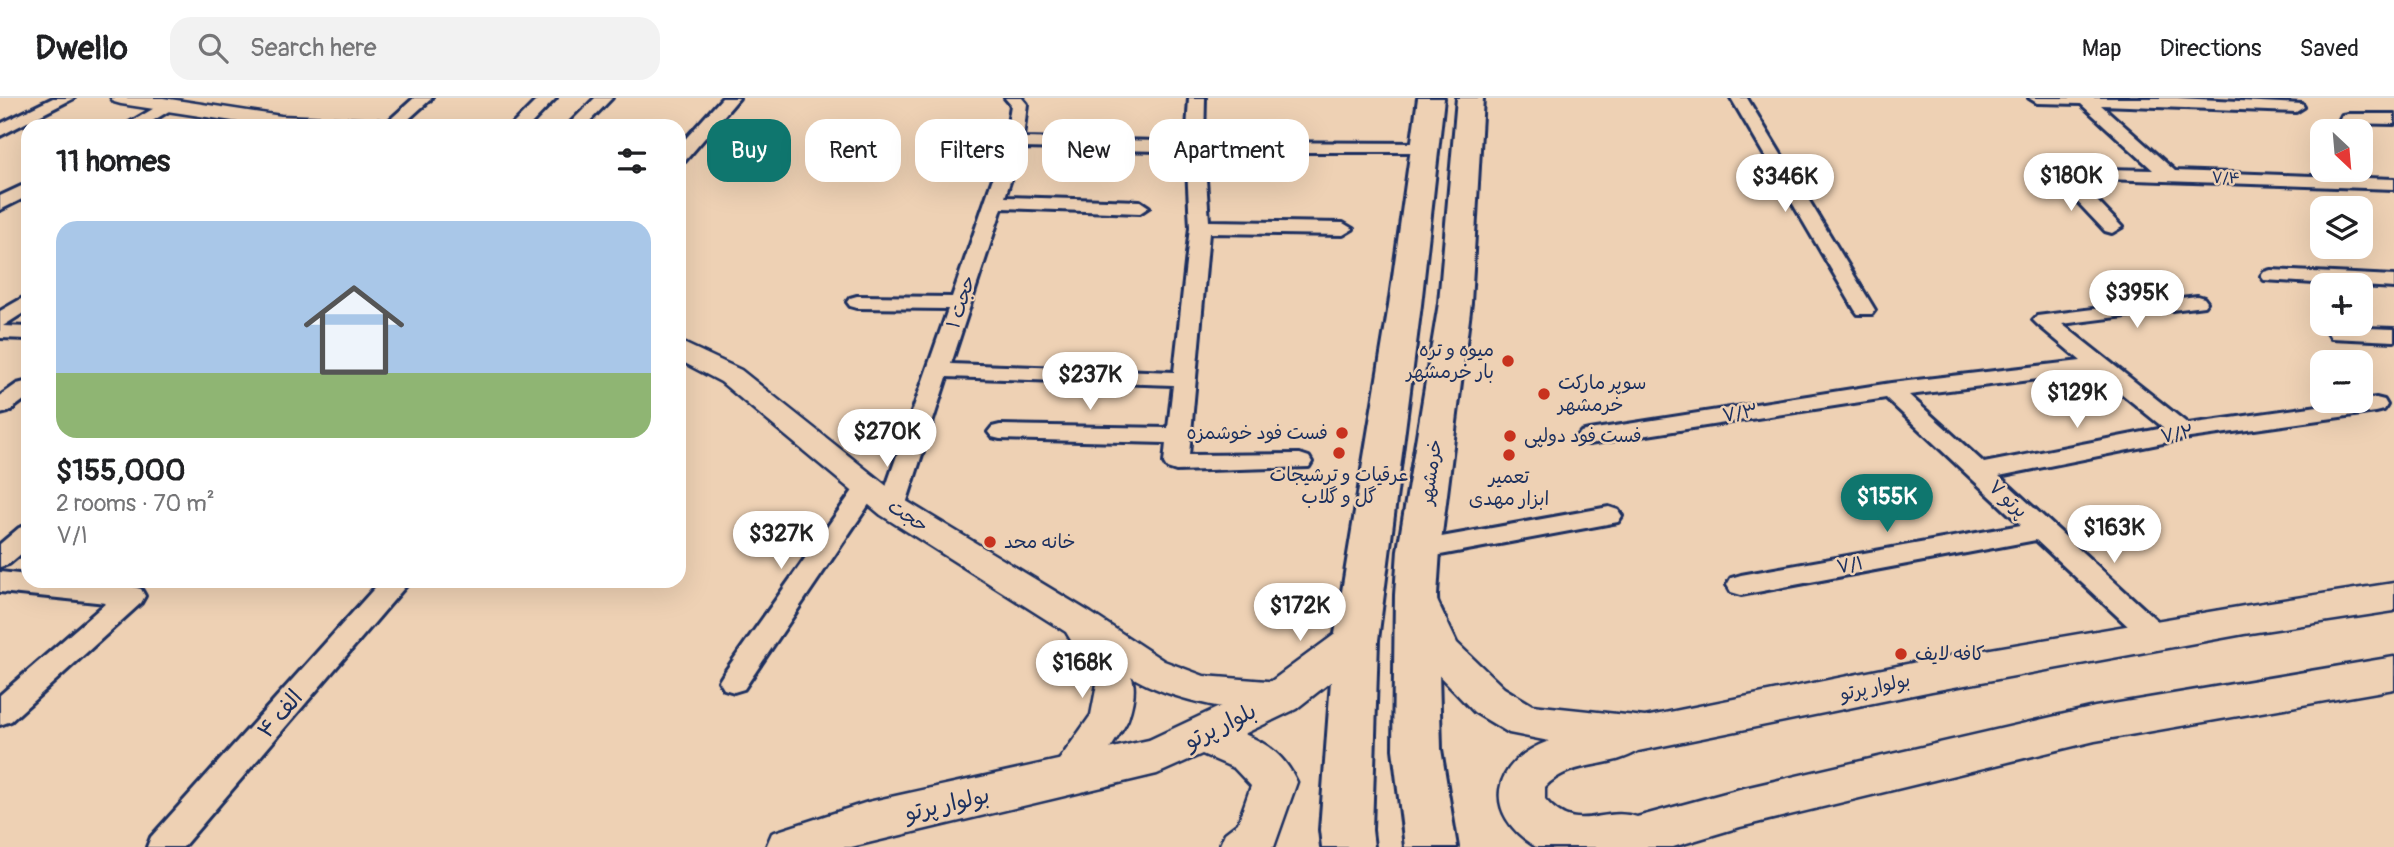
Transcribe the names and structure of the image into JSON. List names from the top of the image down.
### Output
{
  "streets": {
    "main road": ["خرمشهر", "بولوار پرتو", "بلوار پرتو"],
    "street": [
      "۷/۴",
      "حجت ۱",
      "۷/۳",
      "۷/۲",
      "پرتو ۷",
      "حجت",
      "۷/۱",
      "۴ الف"
    ]
  },
  "crossings": [
    ["حجت ۱", "حجت"],
    ["۷/۳", "پرتو ۷"],
    ["۷/۲", "پرتو ۷"],
    ["خرمشهر", "بولوار پرتو"],
    ["پرتو ۷", "۷/۱"],
    ["پرتو ۷", "بولوار پرتو"],
    ["حجت", "بلوار پرتو"],
    ["بولوار پرتو", "بلوار پرتو"]
  ],
  "places": [
    "میوه و تره بار خرمشهر",
    "سوپر مارکت خرمشهر",
    "فست فود خوشمزه",
    "فست فود دولپی",
    "عرقیات و ترشیجات گل و گلاب",
    "تعمیر ابزار مهدی",
    "خانه محد",
    "کافه لایف"
  ],
  "north": "bottom right",
  "page": {
    "header": "Dwello",
    "search": "Search here",
    "nav": ["Map", "Directions", "Saved"],
    "map_buttons": ["+", "−"],
    "chip": [
      "Buy",
      "Rent",
      "Filters",
      "New",
      "Apartment"
    ],
    "heading": "11 homes",
    "price": [
      "$180K",
      "$346K",
      "$395K",
      "$237K",
      "$129K",
      "$270K",
      "$155K",
      "$163K",
      "$327K",
      "$172K",
      "$168K"
    ],
    "list": [
      {
        "name": "$155,000",
        "note": "2 rooms · 70 m² · ۷/۱"
      }
    ]
  }
}
